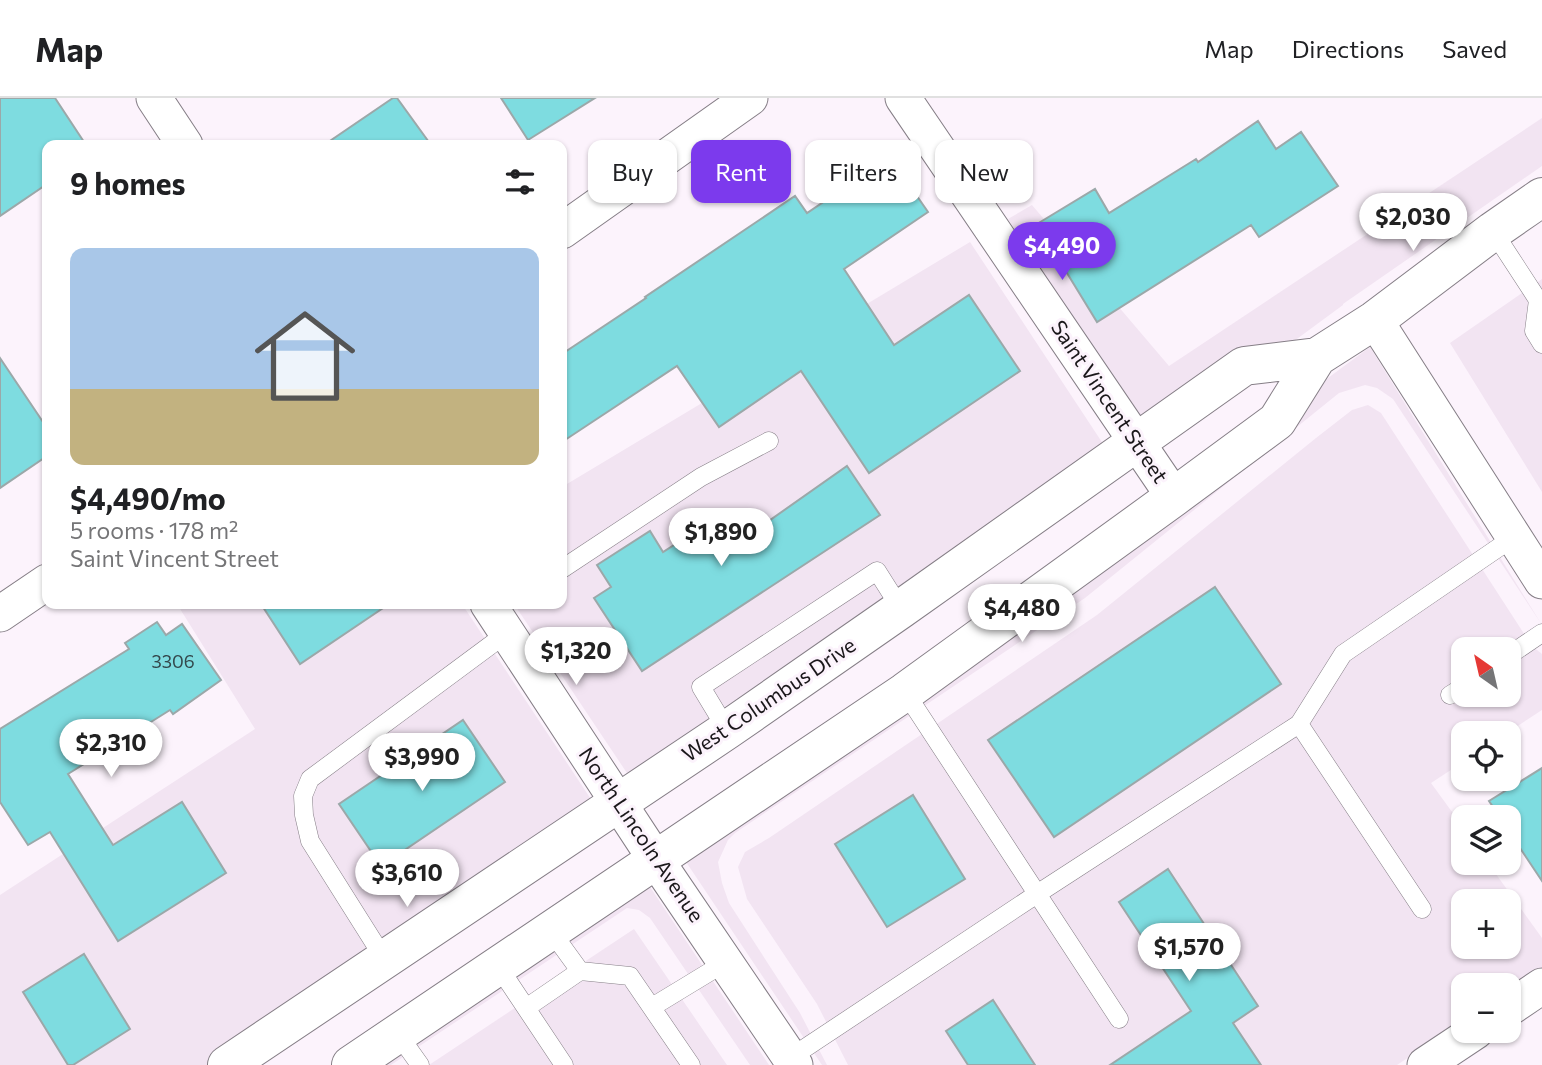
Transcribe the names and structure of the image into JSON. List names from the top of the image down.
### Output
{
  "streets": {
    "main road": ["West Columbus Drive"],
    "street": ["Saint Vincent Street", "North Lincoln Avenue"]
  },
  "crossings": [
    ["Saint Vincent Street", "West Columbus Drive"],
    ["West Columbus Drive", "North Lincoln Avenue"]
  ],
  "house_numbers": ["3306"],
  "north": "top left",
  "page": {
    "header": "Map",
    "nav": ["Map", "Directions", "Saved"],
    "chip": [
      "Buy",
      "Rent",
      "Filters",
      "New"
    ],
    "heading": "9 homes",
    "price": [
      "$2,030",
      "$4,490",
      "$1,890",
      "$4,480",
      "$1,320",
      "$2,310",
      "$3,990",
      "$3,610",
      "$1,570"
    ],
    "list": [
      {
        "name": "$4,490/mo",
        "note": "5 rooms · 178 m² · Saint Vincent Street"
      }
    ],
    "map_buttons": ["+", "−"]
  }
}
